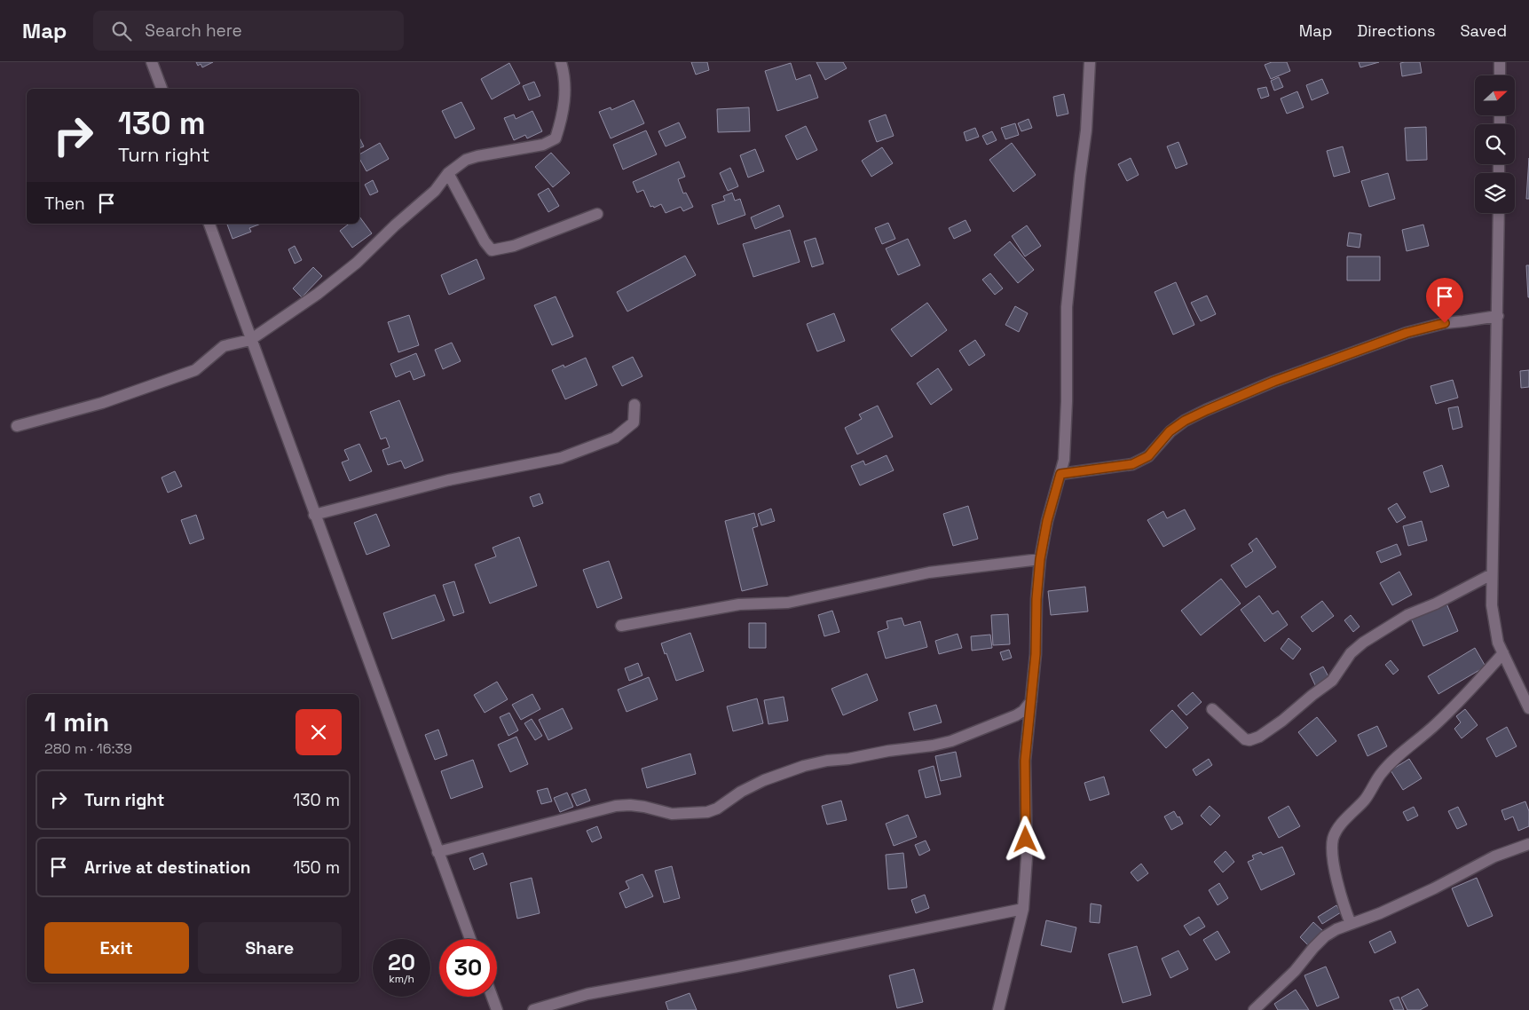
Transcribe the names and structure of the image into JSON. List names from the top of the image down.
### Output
{
  "north": "right",
  "page": {
    "header": "Map",
    "search": "Search here",
    "nav": ["Map", "Directions", "Saved"],
    "turn": ["130 m", "Turn right"],
    "then": "Then",
    "heading": ["1 min", "280 m · 16:39"],
    "list": [
      {
        "name": "Turn right",
        "value": "130 m"
      },
      {
        "name": "Arrive at destination",
        "value": "150 m"
      }
    ],
    "buttons": ["Exit", "Share"],
    "speed": "20 km/h",
    "limit": "30"
  }
}
